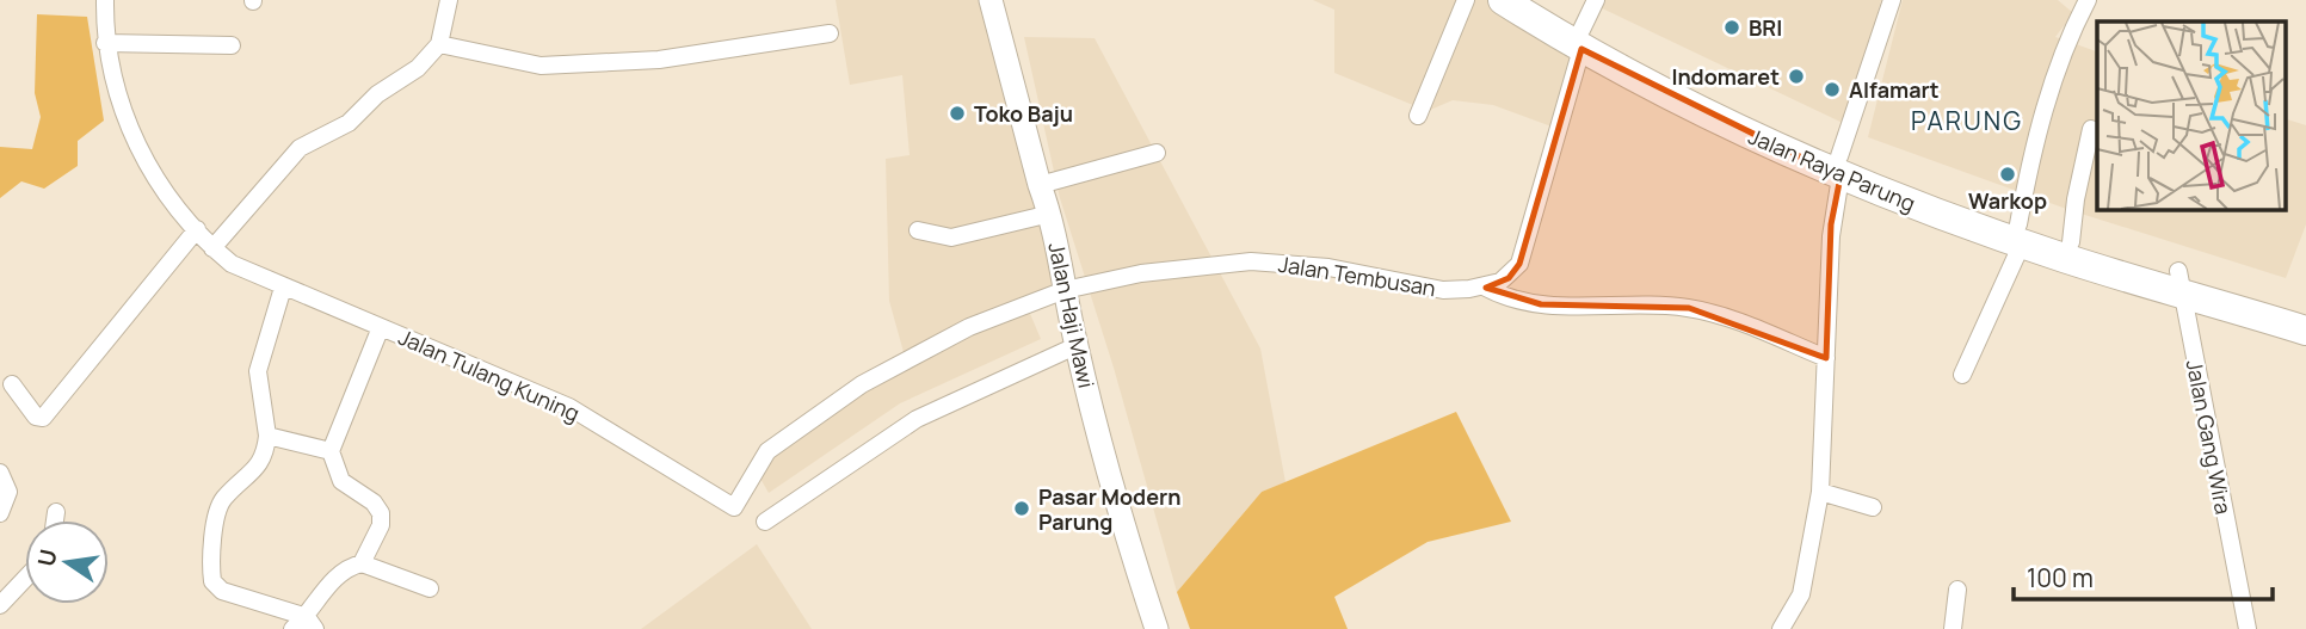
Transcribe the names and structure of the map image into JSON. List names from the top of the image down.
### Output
{
  "streets": {
    "highway": ["Jalan Raya Parung"],
    "street": [
      "Jalan Tembusan",
      "Jalan Haji Mawi",
      "Jalan Tulang Kuning",
      "Jalan Gang Wira"
    ]
  },
  "crossings": [
    ["Jalan Raya Parung", "Jalan Gang Wira"],
    ["Jalan Tembusan", "Jalan Haji Mawi"],
    ["Jalan Tembusan", "Jalan Tulang Kuning"],
    ["Jalan Haji Mawi", "Jalan Tulang Kuning"]
  ],
  "districts": ["PARUNG"],
  "places": [
    "BRI",
    "Indomaret",
    "Alfamart",
    "Toko Baju",
    "Warkop",
    "Pasar Modern Parung"
  ],
  "scale_bar": "100 m",
  "north": "left"
}
